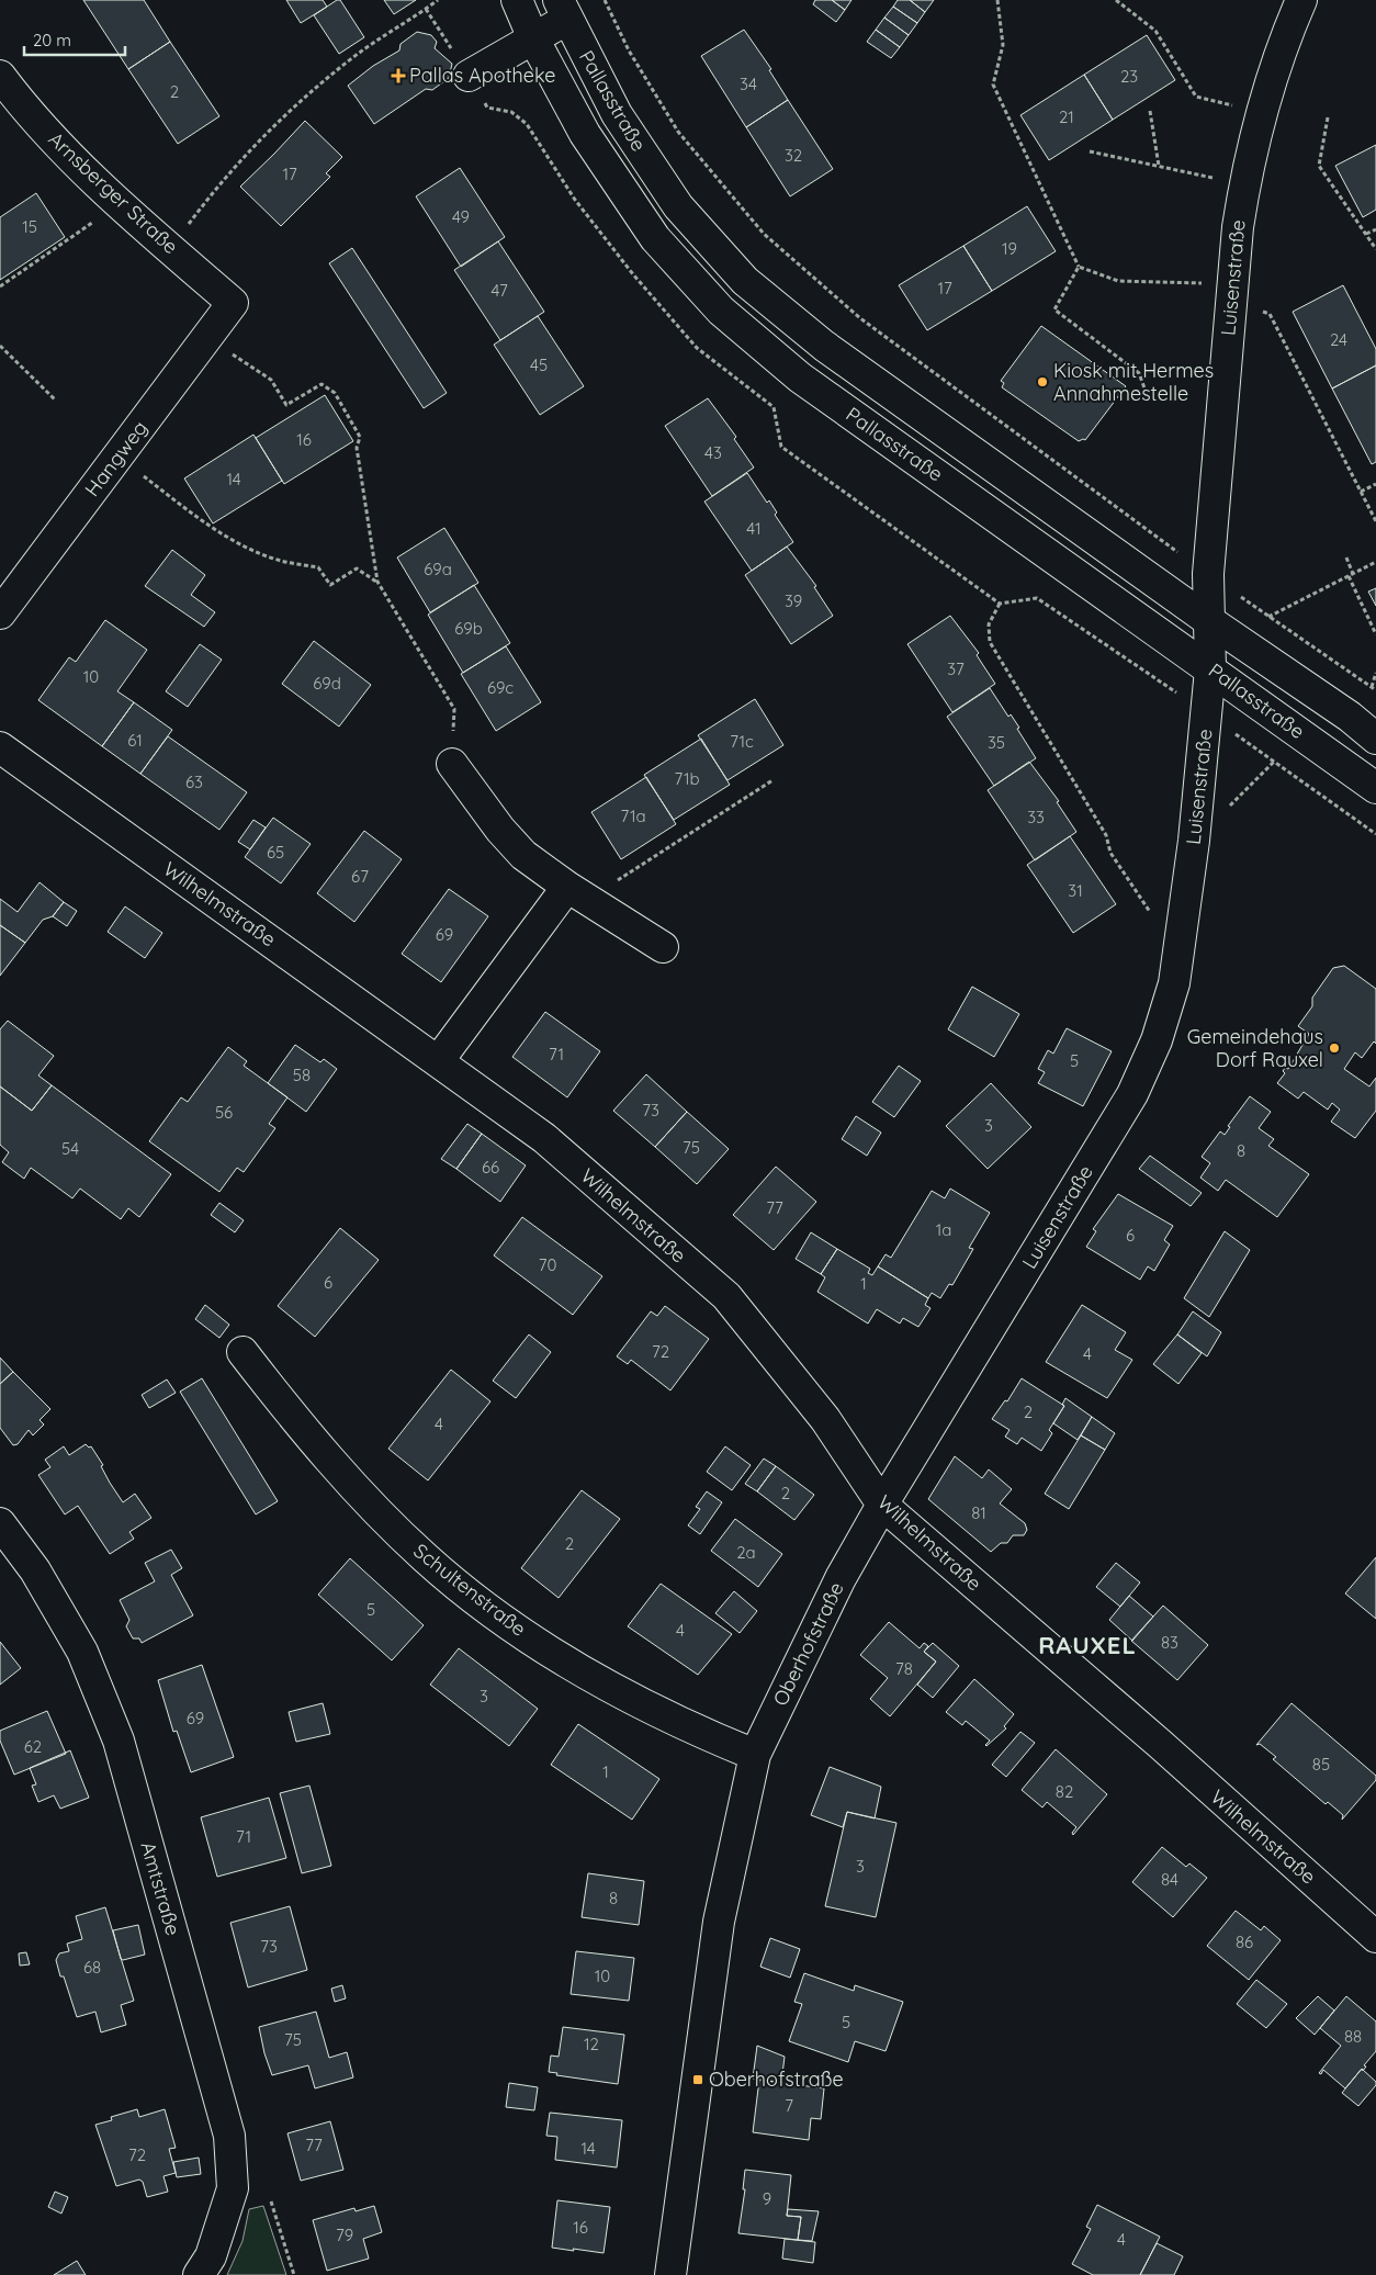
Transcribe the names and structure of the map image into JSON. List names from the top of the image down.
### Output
{
  "streets": {
    "street": [
      "Pallasstraße",
      "Arnsberger Straße",
      "Luisenstraße",
      "Hangweg",
      "Wilhelmstraße",
      "Schultenstraße",
      "Oberhofstraße",
      "Amtstraße"
    ]
  },
  "crossings": [
    ["Pallasstraße", "Luisenstraße"],
    ["Arnsberger Straße", "Hangweg"],
    ["Luisenstraße", "Wilhelmstraße"],
    ["Luisenstraße", "Oberhofstraße"],
    ["Wilhelmstraße", "Oberhofstraße"],
    ["Schultenstraße", "Oberhofstraße"]
  ],
  "districts": ["RAUXEL"],
  "places": {
    "health": ["Pallas Apotheke"],
    "other": ["Kiosk mit Hermes Annahmestelle", "Gemeindehaus Dorf Rauxel"],
    "transit": ["Oberhofstraße"]
  },
  "house_numbers": [
    "23",
    "34",
    "2",
    "21",
    "32",
    "17",
    "49",
    "15",
    "19",
    "17",
    "47",
    "24",
    "45",
    "16",
    "43",
    "14",
    "41",
    "69a",
    "39",
    "69b",
    "37",
    "10",
    "69d",
    "69c",
    "61",
    "71c",
    "35",
    "71b",
    "63",
    "71a",
    "33",
    "65",
    "67",
    "31",
    "69",
    "71",
    "5",
    "58",
    "73",
    "56",
    "3",
    "75",
    "54",
    "8",
    "66",
    "77",
    "1a",
    "6",
    "70",
    "6",
    "1",
    "72",
    "4",
    "2",
    "4",
    "2",
    "81",
    "2",
    "2a",
    "5",
    "4",
    "83",
    "78",
    "3",
    "69",
    "62",
    "85",
    "1",
    "82",
    "71",
    "3",
    "84",
    "8",
    "86",
    "73",
    "68",
    "10",
    "5",
    "88",
    "75",
    "12",
    "7",
    "77",
    "14",
    "72",
    "9",
    "16",
    "79",
    "4"
  ],
  "scale_bar": "20 m"
}
